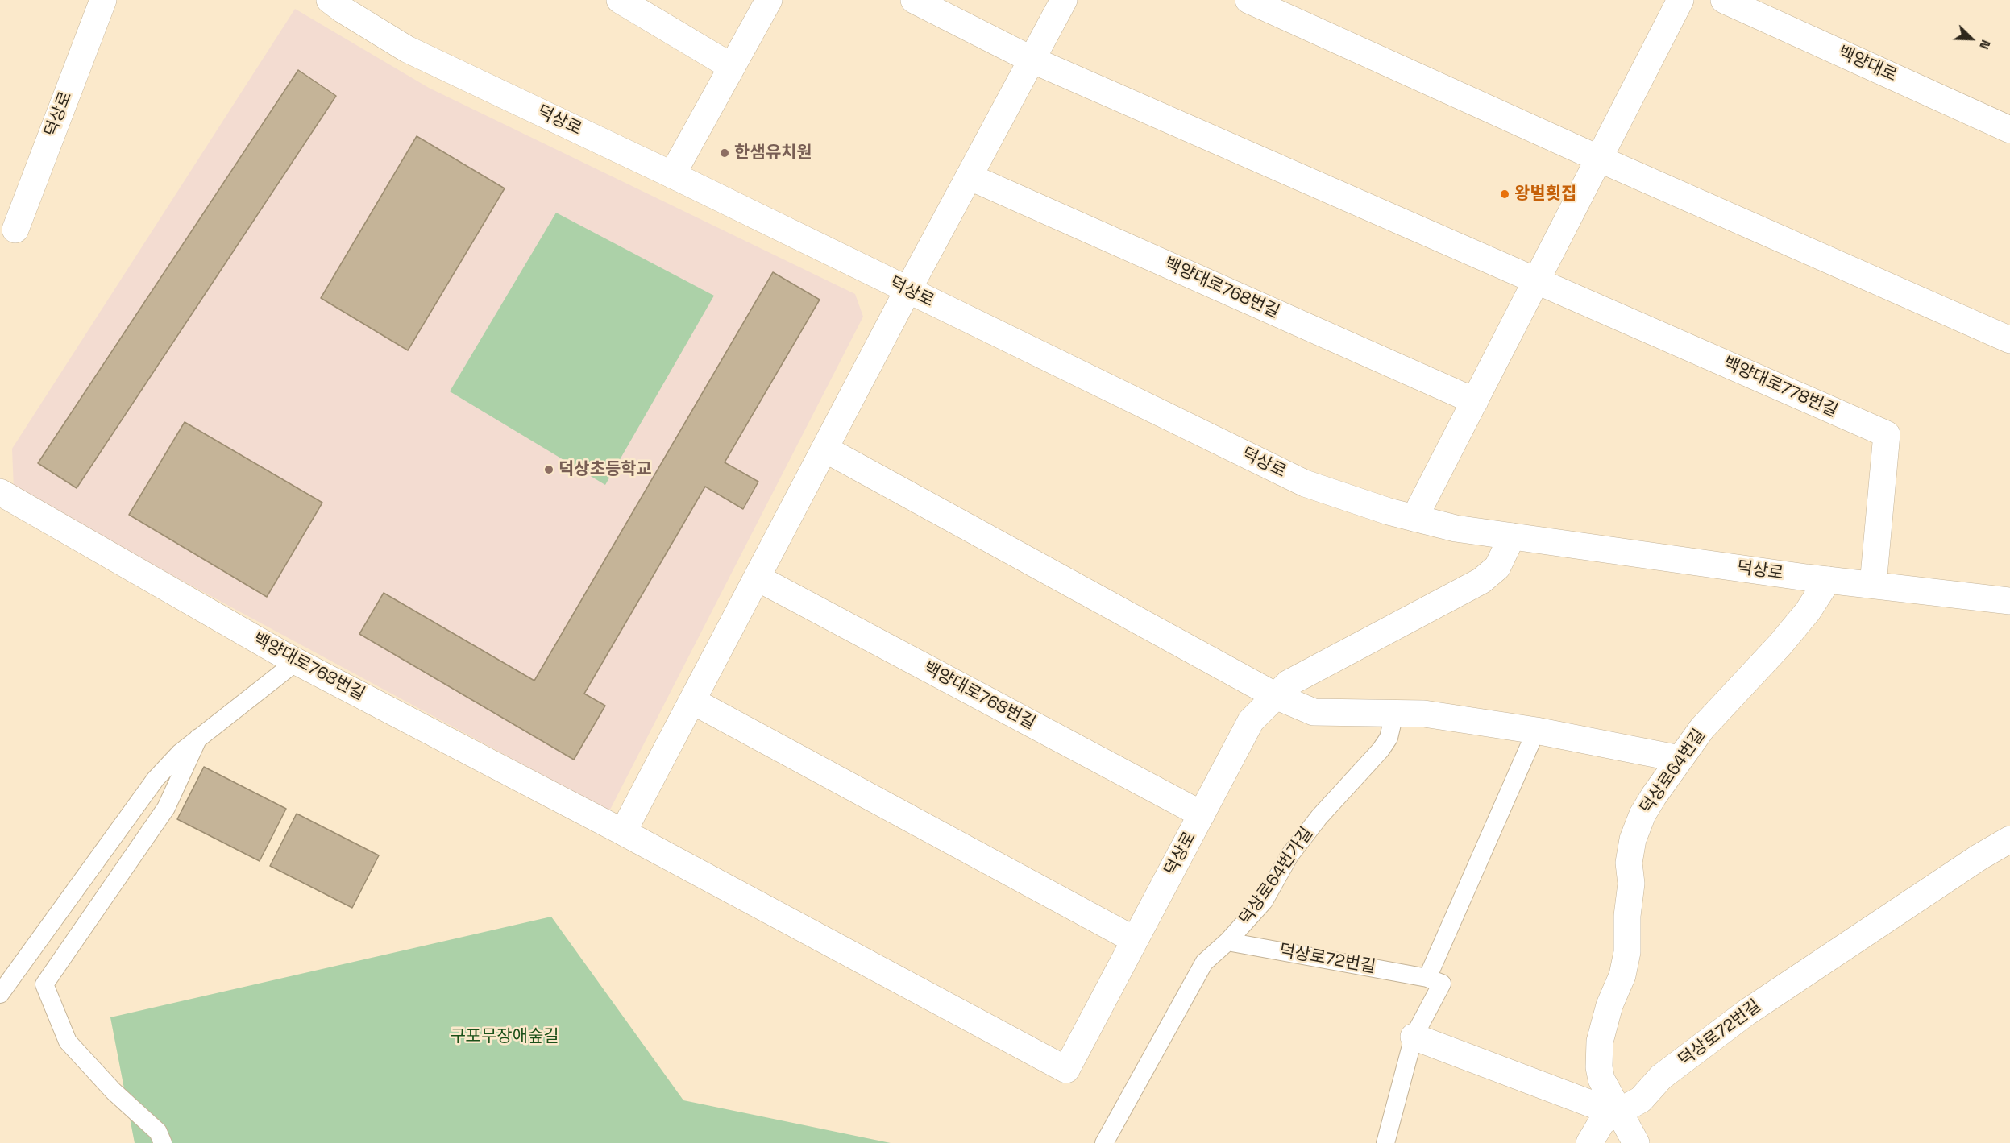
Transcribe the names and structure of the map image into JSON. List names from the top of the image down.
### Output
{
  "streets": {
    "street": [
      "백양대로",
      "덕상로",
      "백양대로768번길",
      "백양대로778번길",
      "덕상로64번길",
      "덕상로72번길"
    ],
    "lane": ["덕상로64번가길"]
  },
  "crossings": [
    ["덕상로", "백양대로768번길"],
    ["덕상로", "백양대로778번길"],
    ["덕상로", "덕상로64번길"],
    ["덕상로64번길", "덕상로72번길"],
    ["덕상로64번가길", "덕상로72번길"]
  ],
  "parks": ["구포무장애숲길"],
  "places": ["한샘유치원", "왕벌횟집", "덕상초등학교"],
  "north": "bottom right"
}
